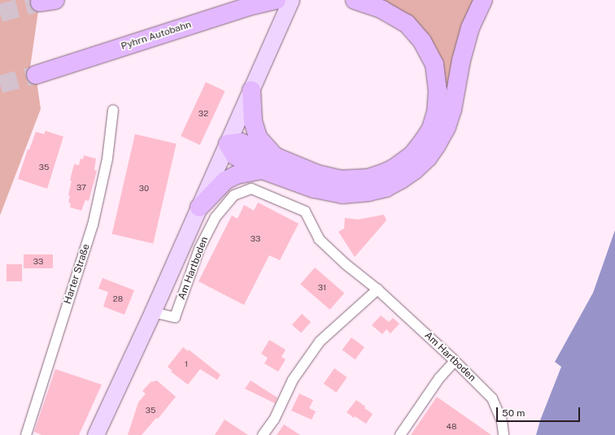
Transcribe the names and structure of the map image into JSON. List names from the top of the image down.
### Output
{
  "streets": {
    "highway": ["Pyhrn Autobahn"],
    "main road": ["Am Hartboden"],
    "street": ["Harter Straße"]
  },
  "house_numbers": [
    "32",
    "35",
    "37",
    "30",
    "33",
    "33",
    "31",
    "28",
    "1",
    "35",
    "48"
  ],
  "scale_bar": "50 m"
}
